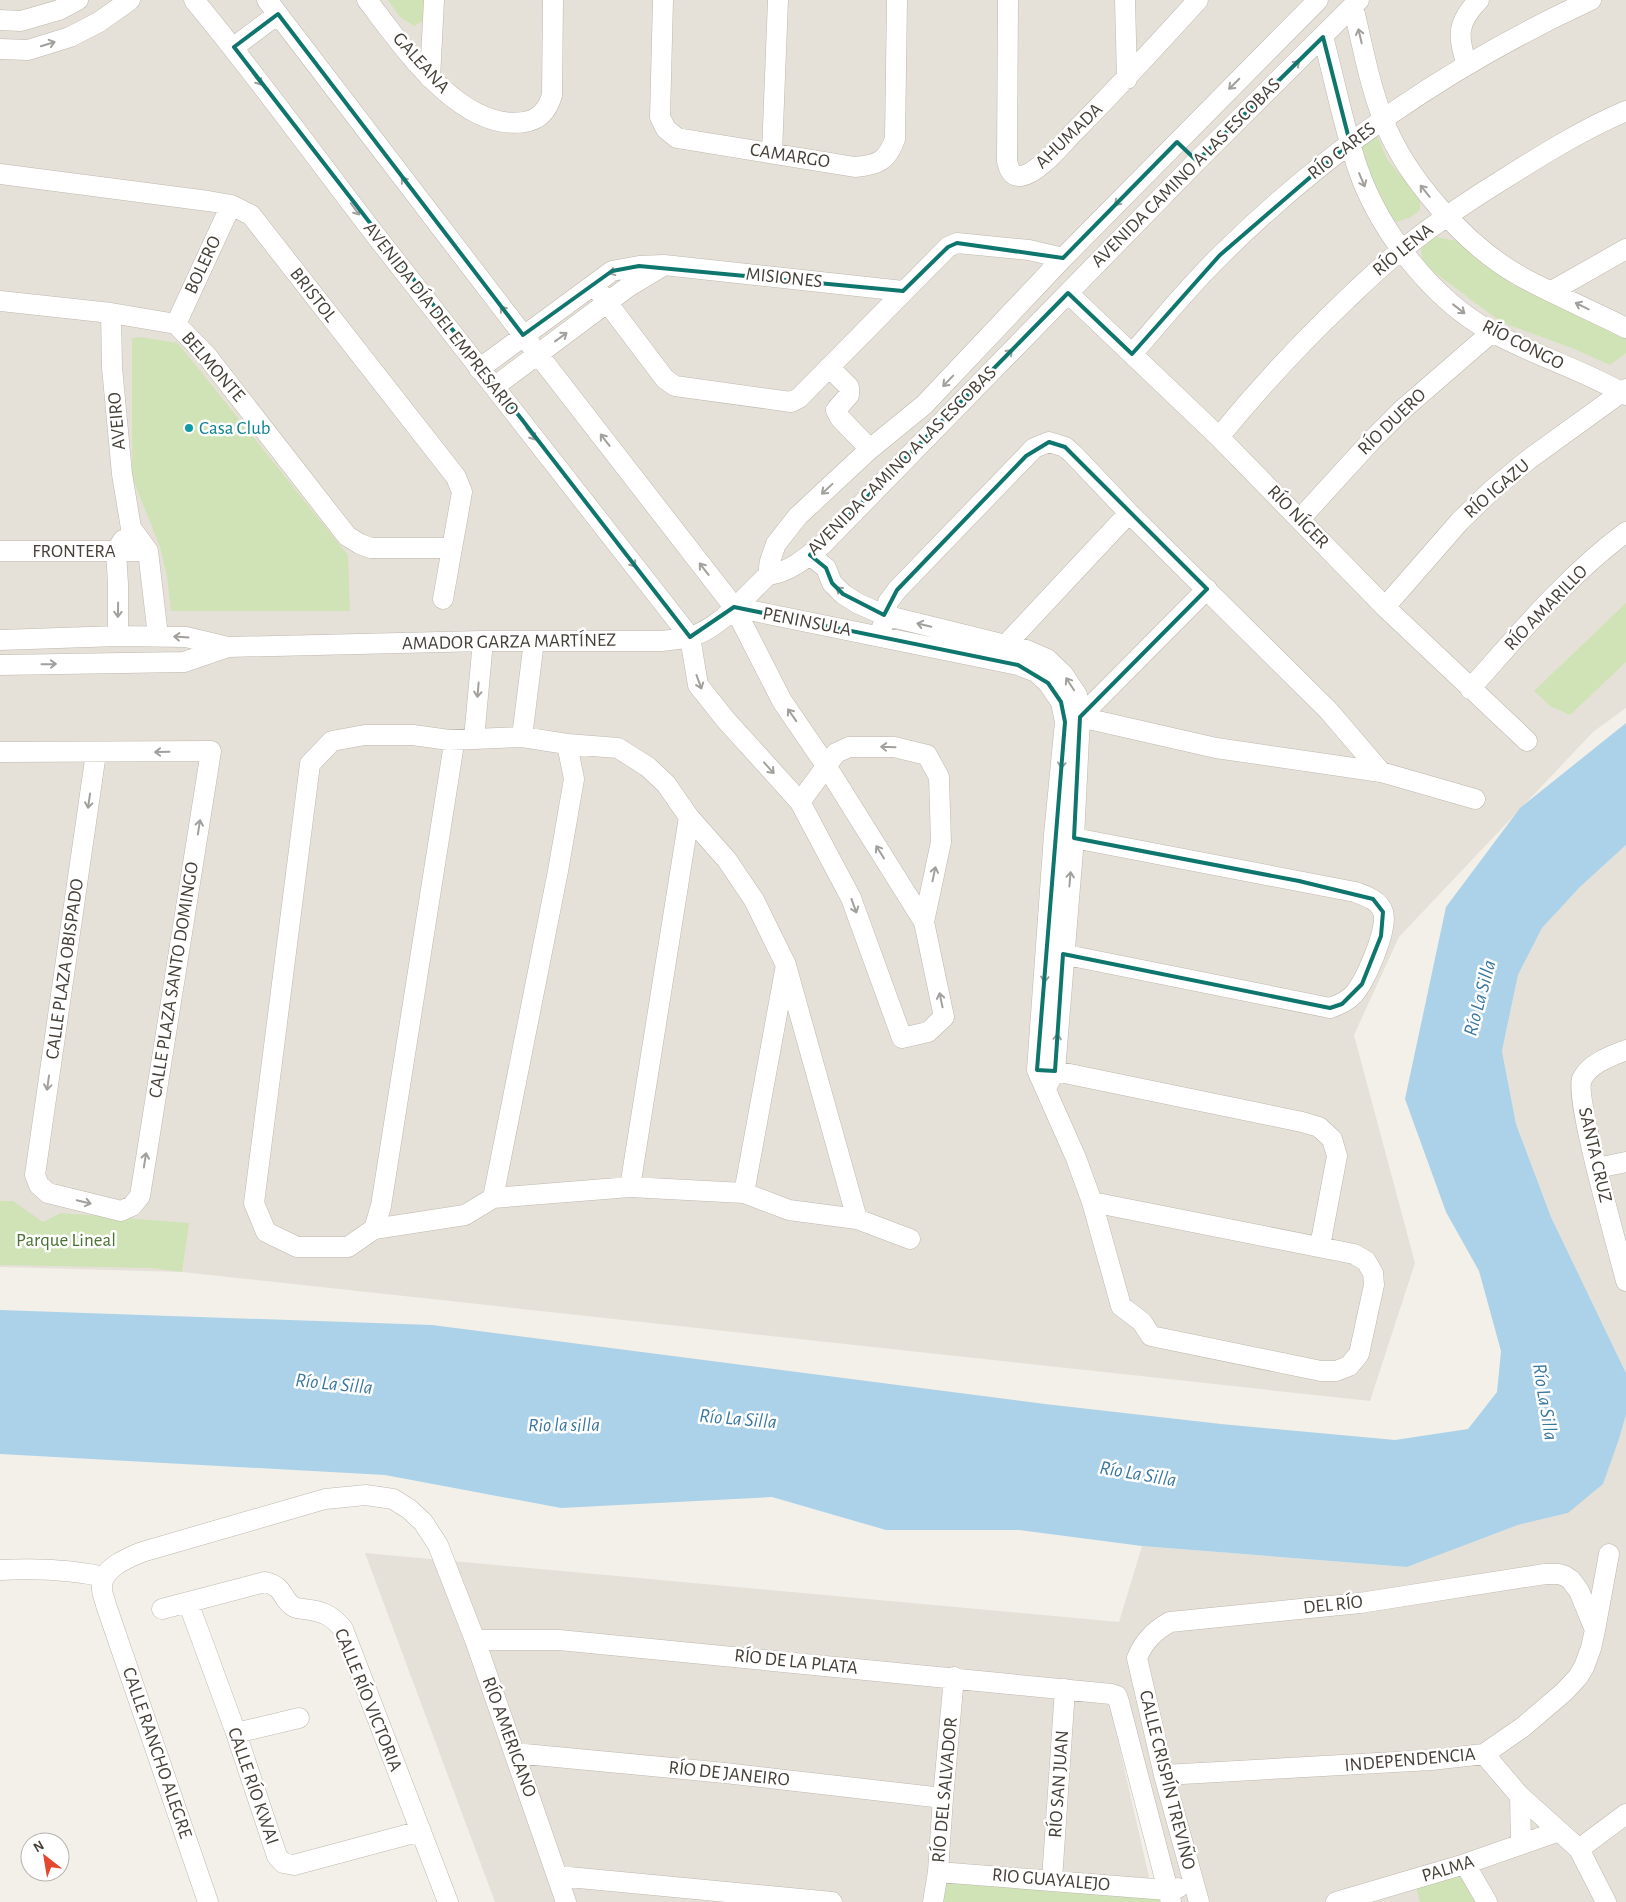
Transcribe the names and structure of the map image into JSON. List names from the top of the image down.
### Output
{
  "streets": {
    "street": [
      "GALEANA",
      "AHUMADA",
      "RÍO CARES",
      "CAMARGO",
      "AVENIDA CAMINO A LAS ESCOBAS",
      "RÍO LENA",
      "BOLERO",
      "MISIONES",
      "BRISTOL",
      "AVENIDA DÍA DEL EMPRESARIO",
      "RÍO CONGO",
      "BELMONTE",
      "AVEIRO",
      "RÍO DUERO",
      "RÍO IGAZU",
      "RÍO NÍGER",
      "FRONTERA",
      "RÍO AMARILLO",
      "PENINSULA",
      "AMADOR GARZA MARTÍNEZ",
      "CALLE PLAZA OBISPADO",
      "CALLE PLAZA SANTO DOMINGO",
      "SANTA CRUZ",
      "DEL RÍO",
      "RÍO DE LA PLATA",
      "CALLE RÍO VICTORIA",
      "RÍO AMERICANO",
      "CALLE RANCHO ALEGRE",
      "INDEPENDENCIA",
      "RÍO DE JANEIRO",
      "CALLE CRISPÍN TREVIÑO",
      "RÍO SAN JUAN",
      "CALLE RÍO KWAI",
      "RÍO DEL SALVADOR",
      "PALMA",
      "RIO GUAYALEJO"
    ]
  },
  "crossings": [
    ["RÍO CARES", "RÍO CONGO"],
    ["RÍO CARES", "RÍO NÍGER"],
    ["AVENIDA CAMINO A LAS ESCOBAS", "RÍO CONGO"],
    ["AVENIDA CAMINO A LAS ESCOBAS", "RÍO NÍGER"],
    ["AVENIDA CAMINO A LAS ESCOBAS", "PENINSULA"],
    ["AVENIDA CAMINO A LAS ESCOBAS", "AMADOR GARZA MARTÍNEZ"],
    ["RÍO LENA", "RÍO CONGO"],
    ["RÍO LENA", "RÍO NÍGER"],
    ["BOLERO", "BRISTOL"],
    ["BOLERO", "BELMONTE"],
    ["MISIONES", "AVENIDA DÍA DEL EMPRESARIO"],
    ["BRISTOL", "BELMONTE"],
    ["AVENIDA DÍA DEL EMPRESARIO", "AMADOR GARZA MARTÍNEZ"],
    ["RÍO CONGO", "RÍO DUERO"],
    ["RÍO CONGO", "RÍO IGAZU"],
    ["BELMONTE", "AVEIRO"],
    ["AVEIRO", "FRONTERA"],
    ["AVEIRO", "AMADOR GARZA MARTÍNEZ"],
    ["RÍO DUERO", "RÍO NÍGER"],
    ["RÍO IGAZU", "RÍO NÍGER"],
    ["RÍO NÍGER", "RÍO AMARILLO"],
    ["PENINSULA", "AMADOR GARZA MARTÍNEZ"],
    ["CALLE PLAZA OBISPADO", "CALLE PLAZA SANTO DOMINGO"],
    ["DEL RÍO", "INDEPENDENCIA"],
    ["DEL RÍO", "CALLE CRISPÍN TREVIÑO"],
    ["RÍO DE LA PLATA", "RÍO AMERICANO"],
    ["RÍO DE LA PLATA", "CALLE CRISPÍN TREVIÑO"],
    ["RÍO DE LA PLATA", "RÍO SAN JUAN"],
    ["RÍO DE LA PLATA", "RÍO DEL SALVADOR"],
    ["CALLE RÍO VICTORIA", "CALLE RÍO KWAI"],
    ["RÍO AMERICANO", "CALLE RANCHO ALEGRE"],
    ["RÍO AMERICANO", "RÍO DE JANEIRO"],
    ["INDEPENDENCIA", "CALLE CRISPÍN TREVIÑO"],
    ["RÍO DE JANEIRO", "RÍO DEL SALVADOR"],
    ["CALLE CRISPÍN TREVIÑO", "RIO GUAYALEJO"],
    ["RÍO SAN JUAN", "RIO GUAYALEJO"],
    ["RÍO DEL SALVADOR", "RIO GUAYALEJO"]
  ],
  "one_way": ["CALLE PLAZA OBISPADO"],
  "water": ["Río La Silla", "Rio la silla"],
  "parks": ["Parque Lineal"],
  "places": ["Casa Club"],
  "north": "top left"
}
